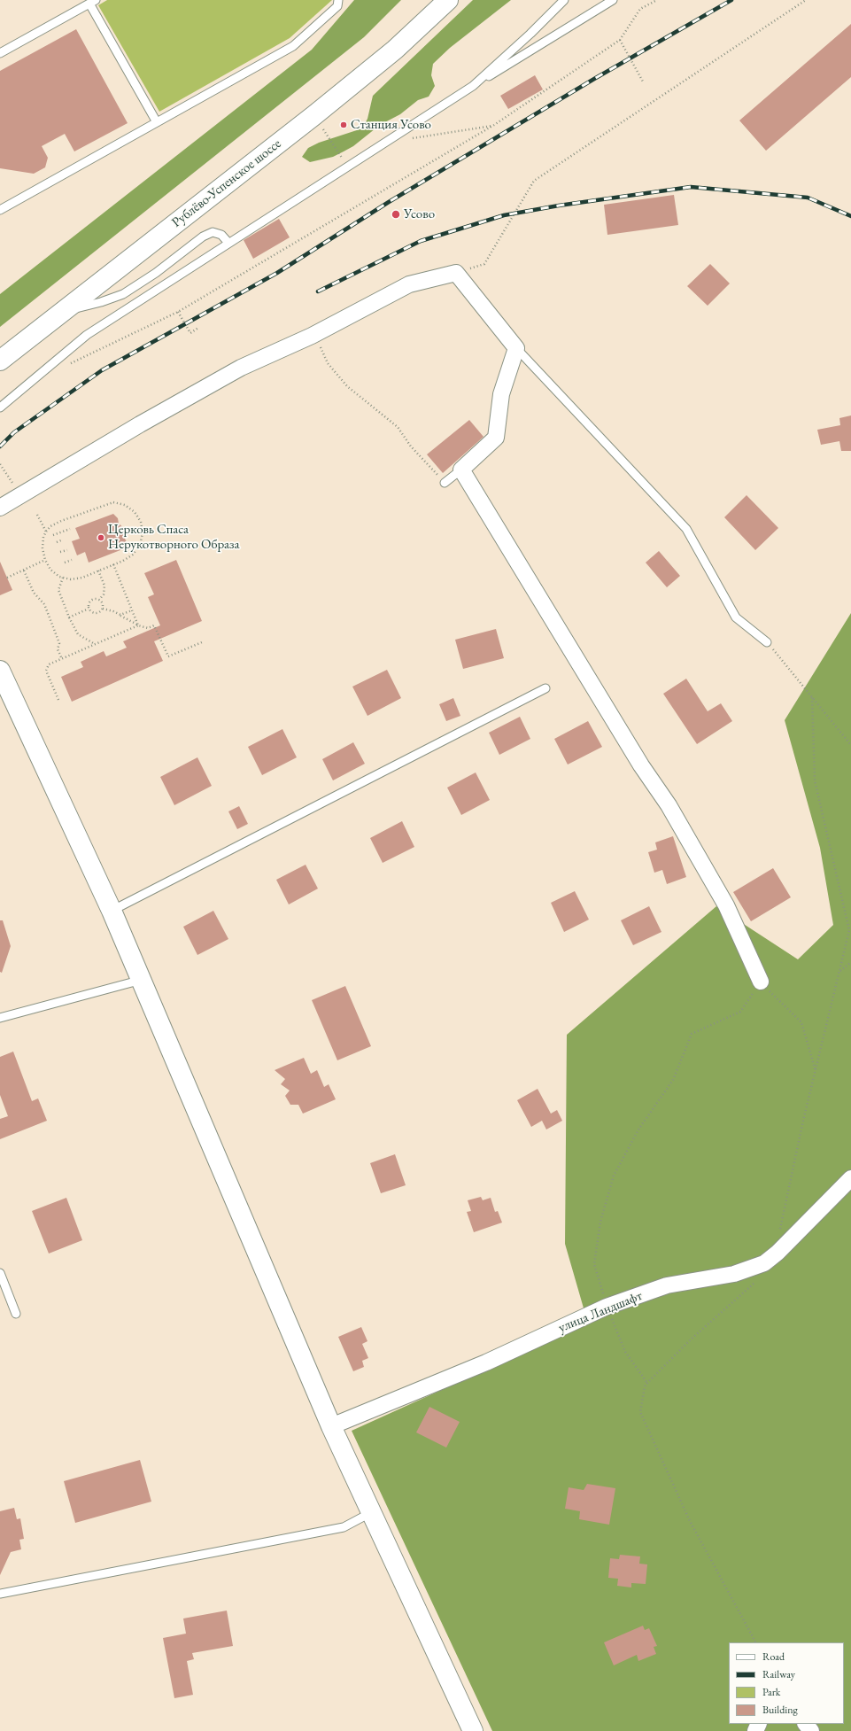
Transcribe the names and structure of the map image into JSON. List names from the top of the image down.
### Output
{
  "streets": {
    "street": ["Рублёво-Успенское шоссе", "улица Ландшафт"]
  },
  "places": ["Станция Усово", "Усово", "Церковь Спаса Нерукотворного Образа"],
  "legend": [
    "Road",
    "Railway",
    "Park",
    "Building"
  ]
}
